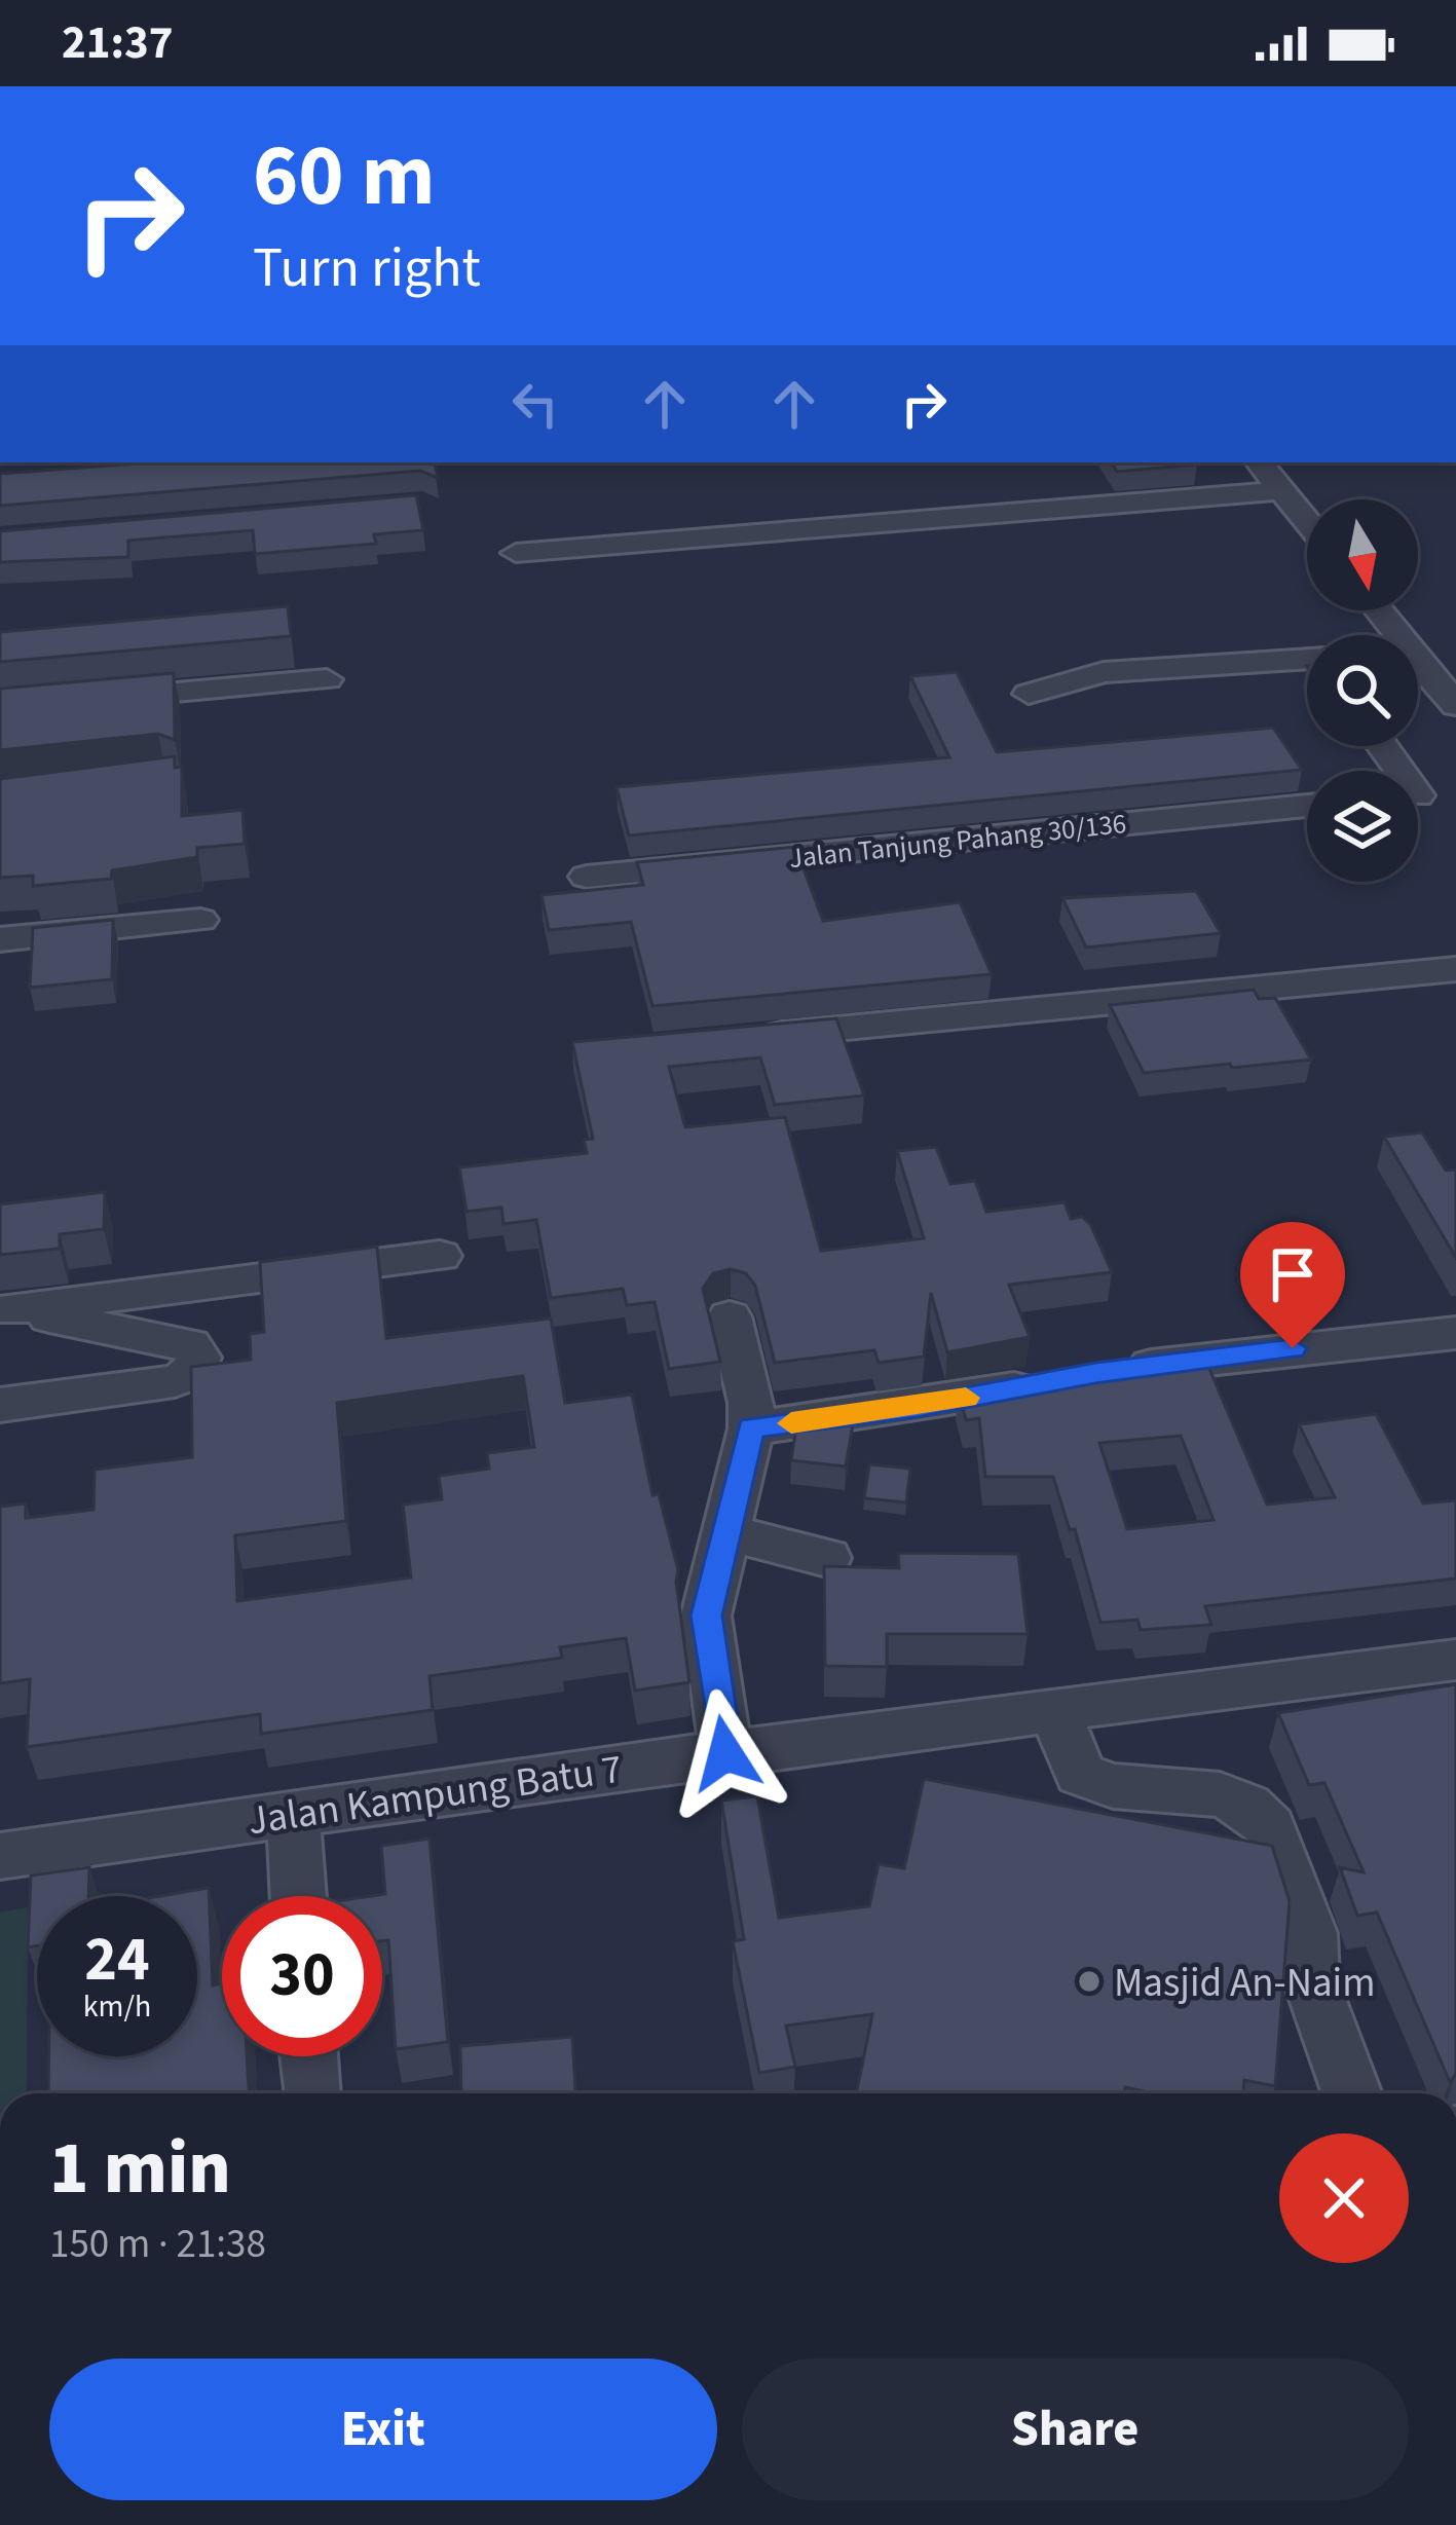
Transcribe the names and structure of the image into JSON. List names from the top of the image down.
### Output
{
  "streets": {
    "street": ["Jalan Tanjung Pahang 30/136", "Jalan Kampung Batu 7"]
  },
  "places": ["Masjid An-Naim"],
  "north": "bottom",
  "page": {
    "status": "21:37",
    "turn": ["60 m", "Turn right"],
    "speed": "24 km/h",
    "limit": "30",
    "heading": ["1 min", "150 m · 21:38"],
    "buttons": ["Exit", "Share"]
  }
}
